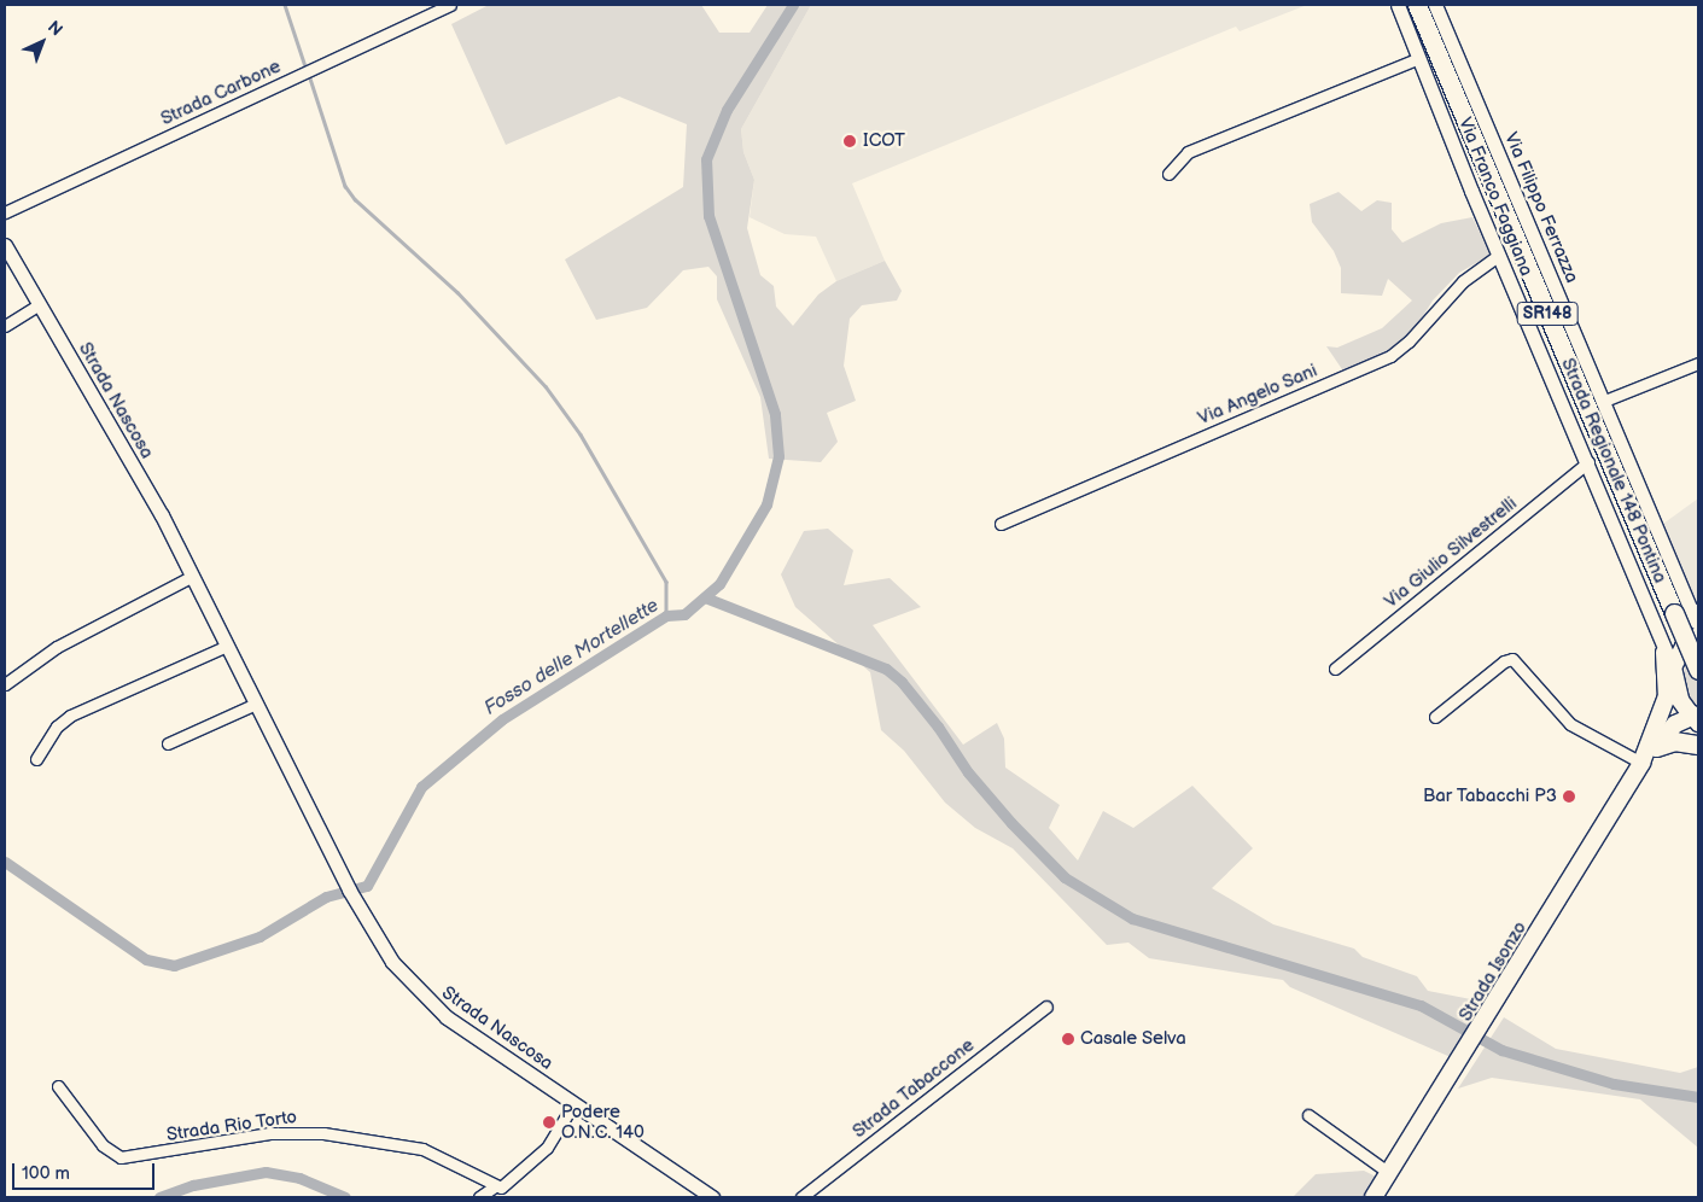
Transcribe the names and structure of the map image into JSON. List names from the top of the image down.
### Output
{
  "streets": {
    "main road": ["SR148", "Strada Regionale 148 Pontina", "Strada Isonzo"],
    "street": [
      "Strada Carbone",
      "Via Franco Faggiana",
      "Via Filippo Ferrazza",
      "Via Angelo Sani",
      "Strada Nascosa",
      "Via Giulio Silvestrelli",
      "Strada Tabaccone",
      "Strada Rio Torto"
    ]
  },
  "crossings": [
    ["Via Franco Faggiana", "Via Angelo Sani"],
    ["Via Franco Faggiana", "Via Giulio Silvestrelli"]
  ],
  "water": ["Fosso delle Mortellette"],
  "places": [
    "ICOT",
    "Bar Tabacchi P3",
    "Casale Selva",
    "Podere O.N.C. 140"
  ],
  "scale_bar": "100 m",
  "north": "top right"
}
